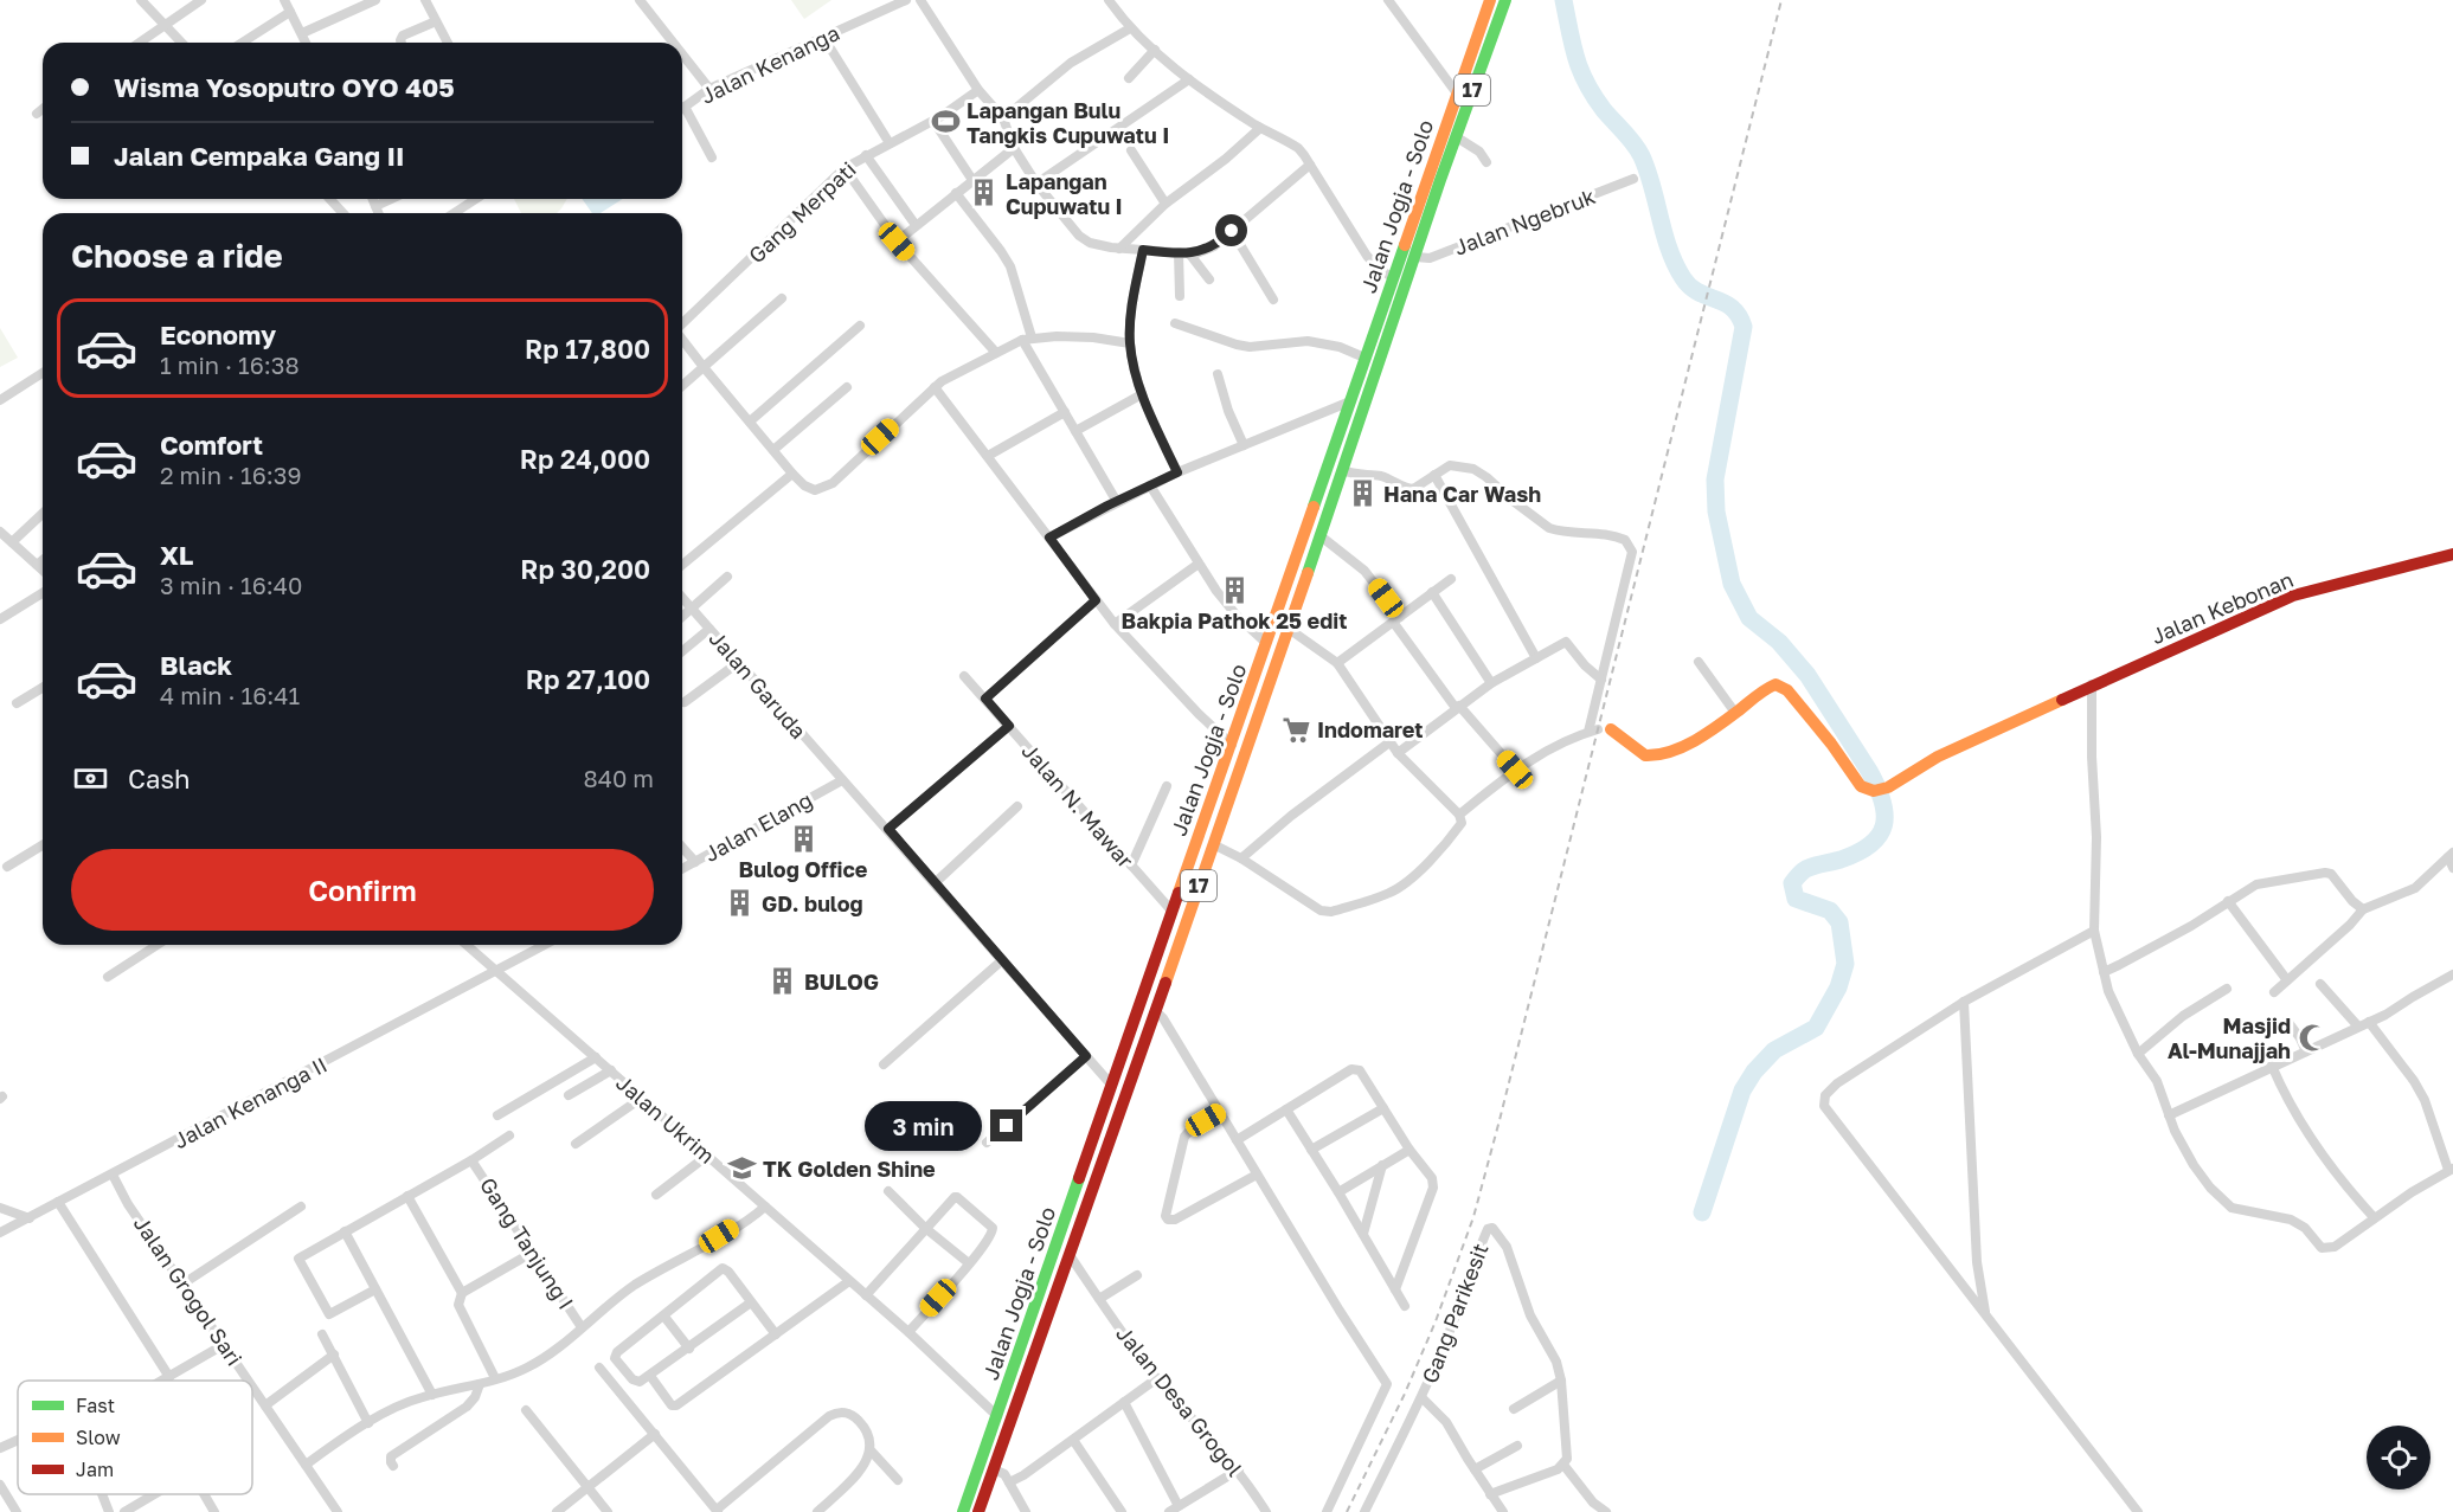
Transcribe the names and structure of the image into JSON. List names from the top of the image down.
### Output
{
  "streets": {
    "main road": ["17", "Jalan Jogja - Solo", "Jalan Kebonan"],
    "street": [
      "Jalan Kenanga",
      "Gang Merpati",
      "Jalan Ngebruk",
      "Jalan Garuda",
      "Jalan N. Mawar",
      "Jalan Elang",
      "Jalan Kenanga II",
      "Jalan Ukrim",
      "Gang Tanjung I",
      "Jalan Grogol Sari",
      "Gang Parikesit",
      "Jalan Desa Grogol"
    ]
  },
  "crossings": [
    ["Jalan Jogja - Solo", "Jalan Ngebruk"],
    ["Jalan Jogja - Solo", "Jalan Garuda"],
    ["Jalan Jogja - Solo", "Jalan N. Mawar"],
    ["Jalan Jogja - Solo", "Jalan Ukrim"],
    ["Jalan Jogja - Solo", "Jalan Desa Grogol"],
    ["Jalan Garuda", "Jalan Elang"],
    ["Jalan Kenanga II", "Jalan Ukrim"],
    ["Jalan Kenanga II", "Jalan Grogol Sari"]
  ],
  "places": {
    "sports": ["Lapangan Bulu Tangkis Cupuwatu I"],
    "building": [
      "Lapangan Cupuwatu I",
      "Hana Car Wash",
      "Bakpia Pathok 25 edit",
      "Bulog Office",
      "GD. bulog",
      "BULOG"
    ],
    "supermarket": ["Indomaret"],
    "mosque": ["Masjid Al-Munajjah"],
    "school or university": ["TK Golden Shine"]
  },
  "legend": ["Fast", "Slow", "Jam"],
  "page": {
    "banner": ["Wisma Yosoputro OYO 405", "Jalan Cempaka Gang II"],
    "heading": "Choose a ride",
    "list": [
      {
        "name": "Economy",
        "note": "1 min · 16:38",
        "value": "Rp 17,800"
      },
      {
        "name": "Comfort",
        "note": "2 min · 16:39",
        "value": "Rp 24,000"
      },
      {
        "name": "XL",
        "note": "3 min · 16:40",
        "value": "Rp 30,200"
      },
      {
        "name": "Black",
        "note": "4 min · 16:41",
        "value": "Rp 27,100"
      }
    ],
    "pay": ["Cash", "840 m"],
    "buttons": "Confirm",
    "bubble": "3 min"
  }
}
